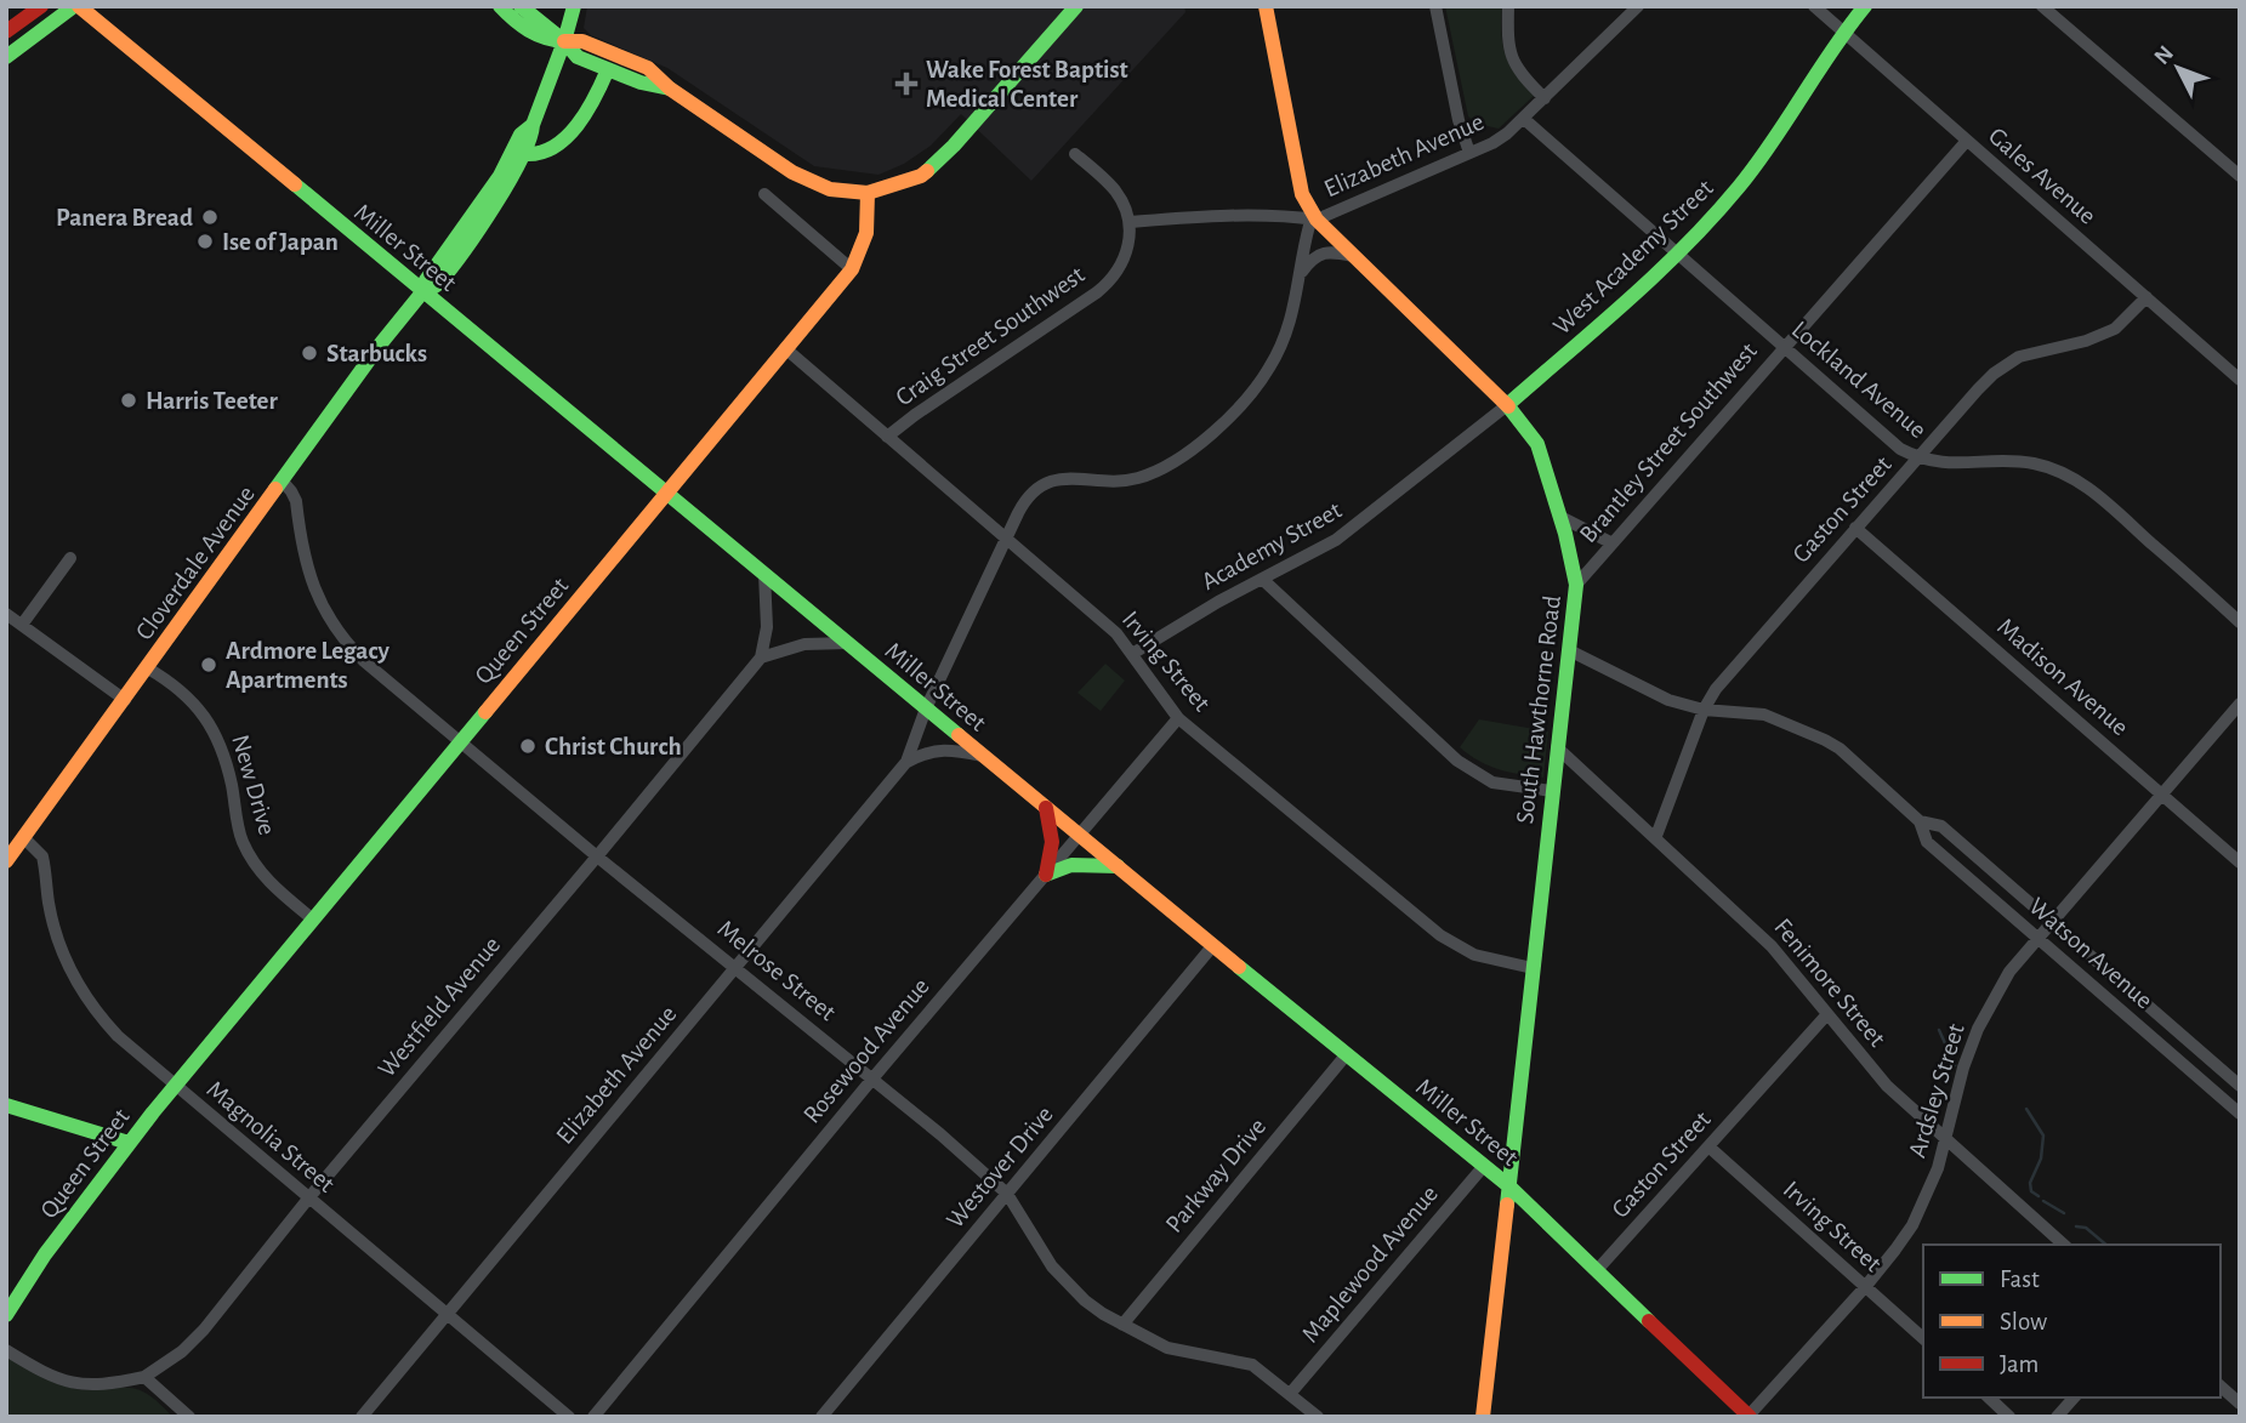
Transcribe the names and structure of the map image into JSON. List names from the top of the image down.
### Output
{
  "streets": {
    "main road": [
      "Miller Street",
      "West Academy Street",
      "Cloverdale Avenue",
      "Queen Street",
      "South Hawthorne Road"
    ],
    "street": [
      "Elizabeth Avenue",
      "Gales Avenue",
      "Craig Street Southwest",
      "Lockland Avenue",
      "Brantley Street Southwest",
      "Gaston Street",
      "Academy Street",
      "Irving Street",
      "Madison Avenue",
      "New Drive",
      "Watson Avenue",
      "Melrose Street",
      "Fenimore Street",
      "Westfield Avenue",
      "Rosewood Avenue",
      "Ardsley Street",
      "Magnolia Street",
      "Westover Drive",
      "Parkway Drive",
      "Maplewood Avenue"
    ]
  },
  "crossings": [
    ["Elizabeth Avenue", "Miller Street"],
    ["Elizabeth Avenue", "Lockland Avenue"],
    ["Elizabeth Avenue", "Irving Street"],
    ["Elizabeth Avenue", "South Hawthorne Road"],
    ["Elizabeth Avenue", "Melrose Street"],
    ["Elizabeth Avenue", "Magnolia Street"],
    ["Gales Avenue", "West Academy Street"],
    ["Gales Avenue", "Brantley Street Southwest"],
    ["Gales Avenue", "Gaston Street"],
    ["Miller Street", "Gaston Street"],
    ["Miller Street", "Cloverdale Avenue"],
    ["Miller Street", "Queen Street"],
    ["Miller Street", "South Hawthorne Road"],
    ["Miller Street", "Rosewood Avenue"],
    ["Miller Street", "Ardsley Street"],
    ["Miller Street", "Westover Drive"],
    ["Miller Street", "Parkway Drive"],
    ["Miller Street", "Maplewood Avenue"],
    ["West Academy Street", "Lockland Avenue"],
    ["West Academy Street", "Academy Street"],
    ["West Academy Street", "South Hawthorne Road"],
    ["Craig Street Southwest", "Irving Street"],
    ["Lockland Avenue", "Brantley Street Southwest"],
    ["Lockland Avenue", "Gaston Street"],
    ["Brantley Street Southwest", "South Hawthorne Road"],
    ["Gaston Street", "Irving Street"],
    ["Gaston Street", "Madison Avenue"],
    ["Gaston Street", "Watson Avenue"],
    ["Gaston Street", "Fenimore Street"],
    ["Academy Street", "Irving Street"],
    ["Academy Street", "South Hawthorne Road"],
    ["Cloverdale Avenue", "New Drive"],
    ["Cloverdale Avenue", "Melrose Street"],
    ["Cloverdale Avenue", "Magnolia Street"],
    ["Queen Street", "Irving Street"],
    ["Queen Street", "New Drive"],
    ["Queen Street", "Melrose Street"],
    ["Queen Street", "Magnolia Street"],
    ["Irving Street", "South Hawthorne Road"],
    ["Irving Street", "Rosewood Avenue"],
    ["Irving Street", "Ardsley Street"],
    ["Madison Avenue", "Ardsley Street"],
    ["South Hawthorne Road", "Watson Avenue"],
    ["South Hawthorne Road", "Fenimore Street"],
    ["Watson Avenue", "Ardsley Street"],
    ["Melrose Street", "Westfield Avenue"],
    ["Melrose Street", "Rosewood Avenue"],
    ["Melrose Street", "Westover Drive"],
    ["Melrose Street", "Parkway Drive"],
    ["Melrose Street", "Maplewood Avenue"],
    ["Fenimore Street", "Ardsley Street"],
    ["Westfield Avenue", "Magnolia Street"]
  ],
  "places": {
    "health": ["Wake Forest Baptist Medical Center"],
    "other": [
      "Panera Bread",
      "Ise of Japan",
      "Starbucks",
      "Harris Teeter",
      "Ardmore Legacy Apartments",
      "Christ Church"
    ]
  },
  "legend": ["Fast", "Slow", "Jam"],
  "north": "top left"
}
